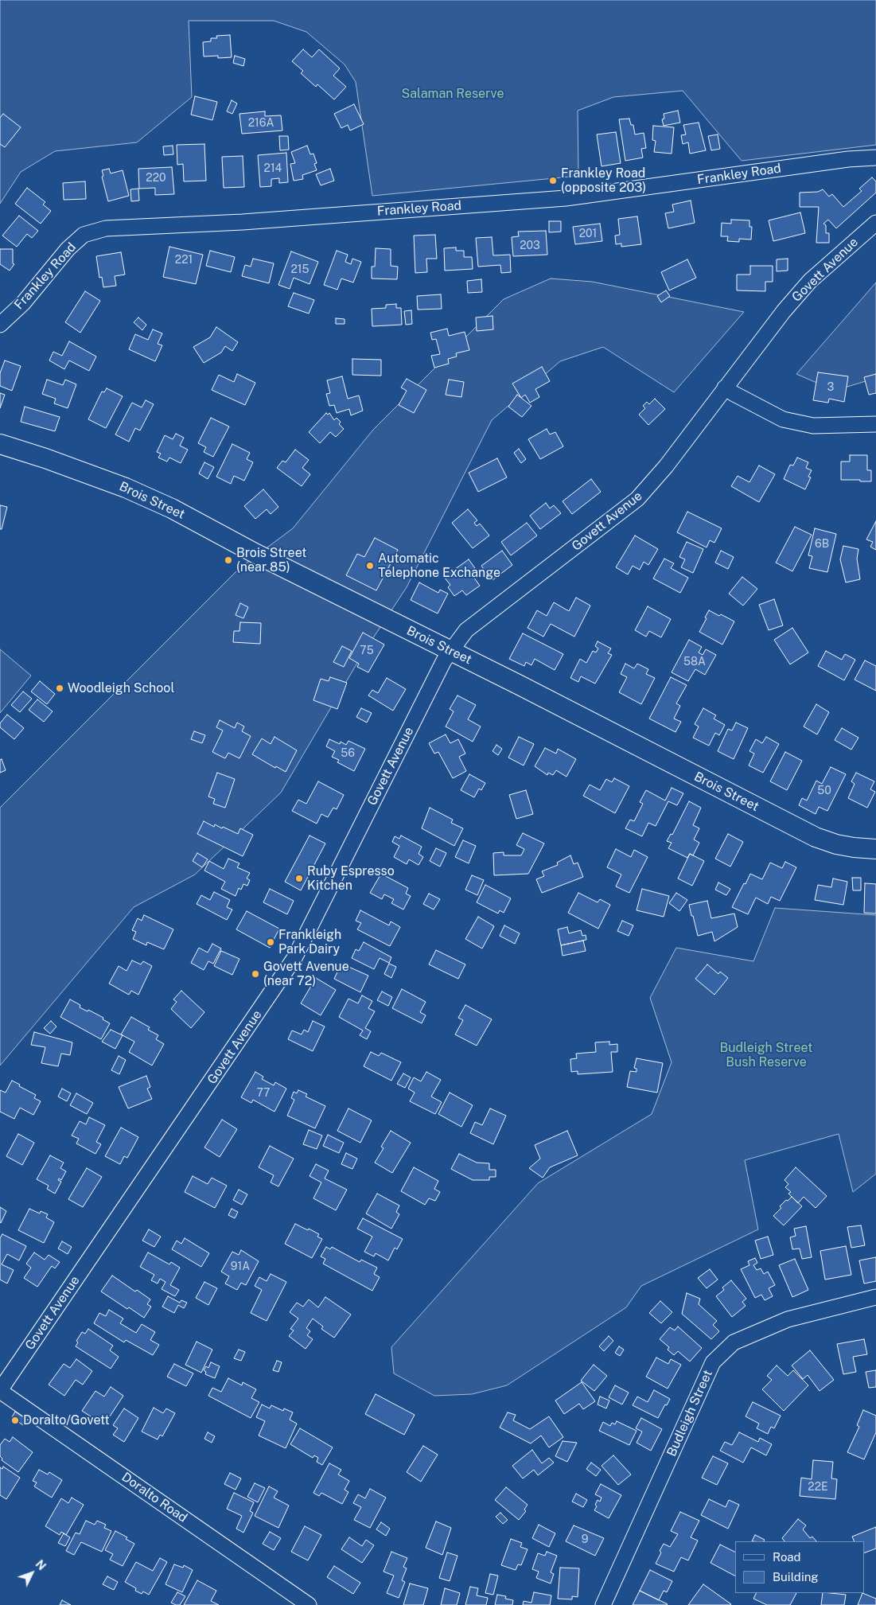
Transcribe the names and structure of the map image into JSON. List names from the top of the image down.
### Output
{
  "streets": {
    "main road": ["Brois Street"],
    "street": [
      "Frankley Road",
      "Govett Avenue",
      "Budleigh Street",
      "Doralto Road"
    ]
  },
  "crossings": [
    ["Govett Avenue", "Brois Street"],
    ["Govett Avenue", "Doralto Road"]
  ],
  "parks": ["Salaman Reserve", "Budleigh Street Bush Reserve"],
  "places": [
    "Frankley Road (opposite 203)",
    "Brois Street (near 85)",
    "Automatic Telephone Exchange",
    "Woodleigh School",
    "Ruby Espresso Kitchen",
    "Frankleigh Park Dairy",
    "Govett Avenue (near 72)",
    "Doralto/Govett"
  ],
  "house_numbers": [
    "216A",
    "214",
    "220",
    "201",
    "203",
    "221",
    "215",
    "3",
    "6B",
    "75",
    "58A",
    "56",
    "50",
    "77",
    "91A",
    "22E",
    "9"
  ],
  "legend": ["Road", "Building"],
  "north": "top right"
}
